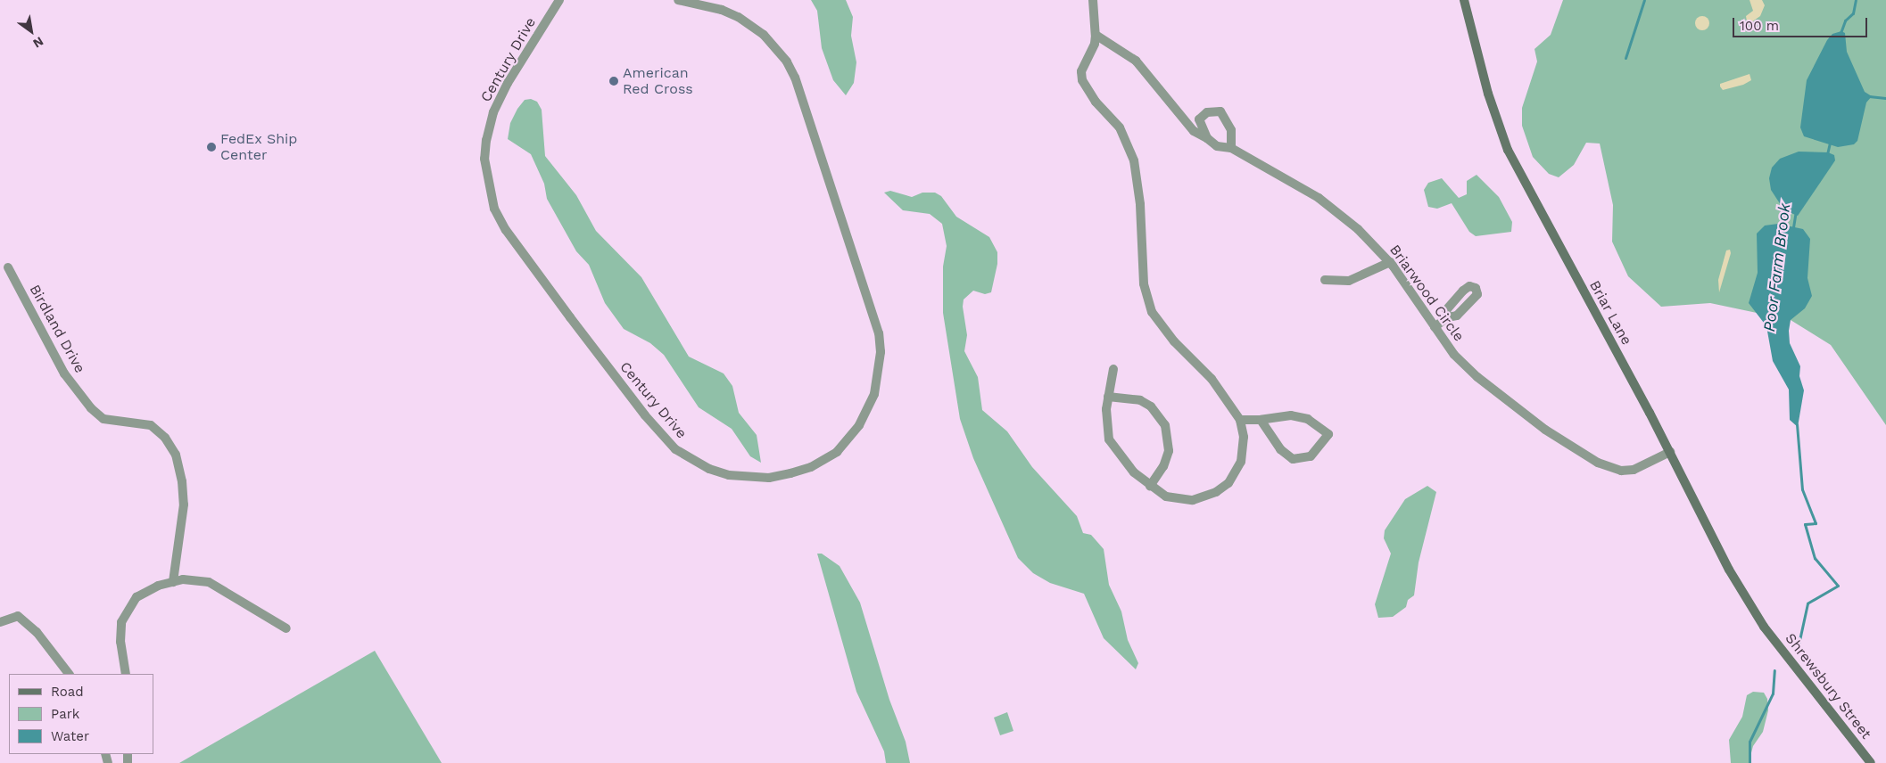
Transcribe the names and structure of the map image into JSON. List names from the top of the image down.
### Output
{
  "streets": {
    "main road": ["Briar Lane", "Shrewsbury Street"],
    "street": ["Century Drive", "Briarwood Circle", "Birdland Drive"]
  },
  "crossings": [
    ["Briarwood Circle", "Briar Lane"],
    ["Briar Lane", "Shrewsbury Street"]
  ],
  "water": ["Poor Farm Brook"],
  "places": ["American Red Cross", "FedEx Ship Center"],
  "legend": ["Road", "Park", "Water"],
  "scale_bar": "100 m",
  "north": "bottom right"
}
